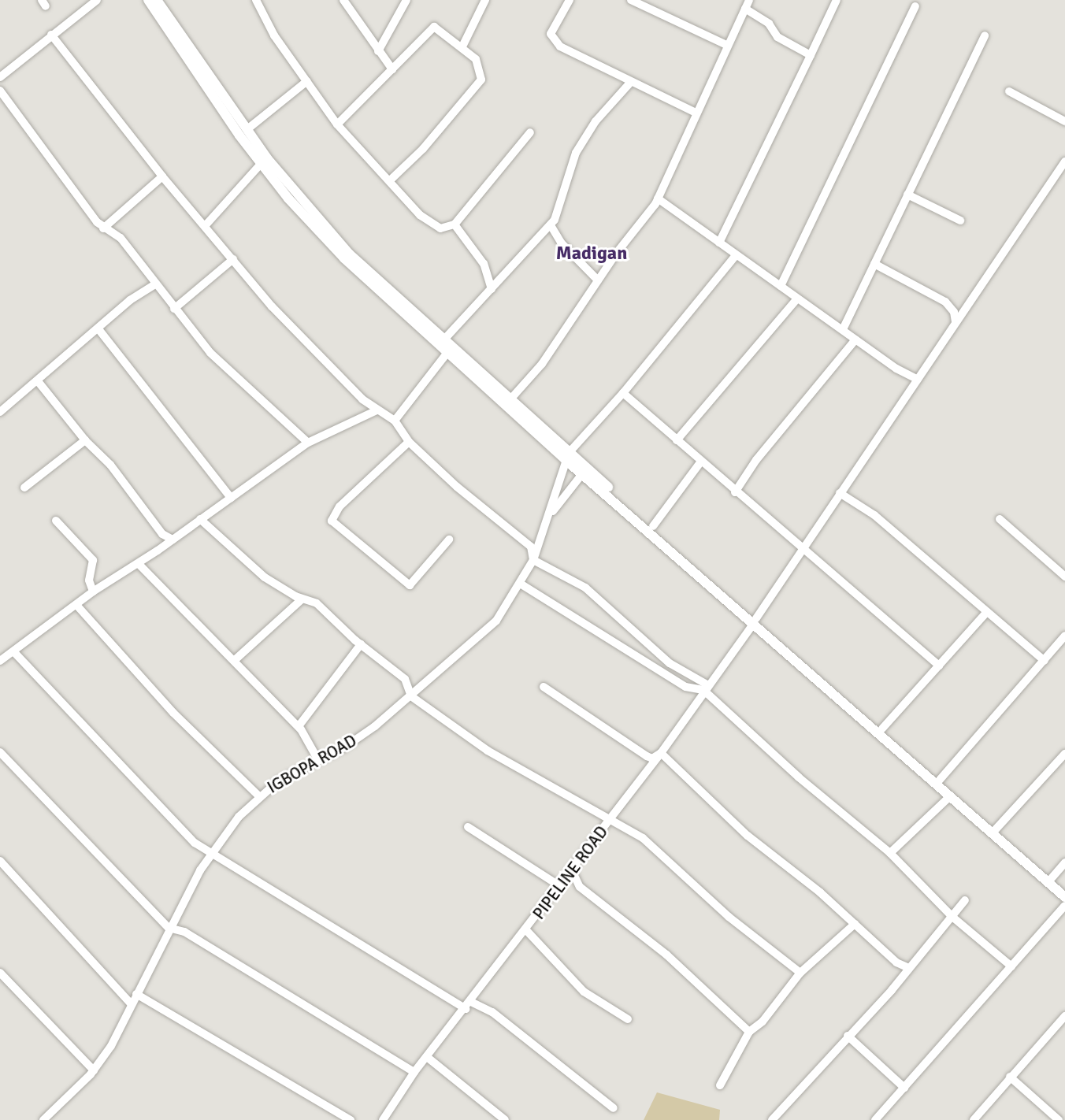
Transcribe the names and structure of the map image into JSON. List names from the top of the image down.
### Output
{
  "streets": {
    "street": ["IGBOPA ROAD", "PIPELINE ROAD"]
  },
  "districts": ["Madigan"]
}
